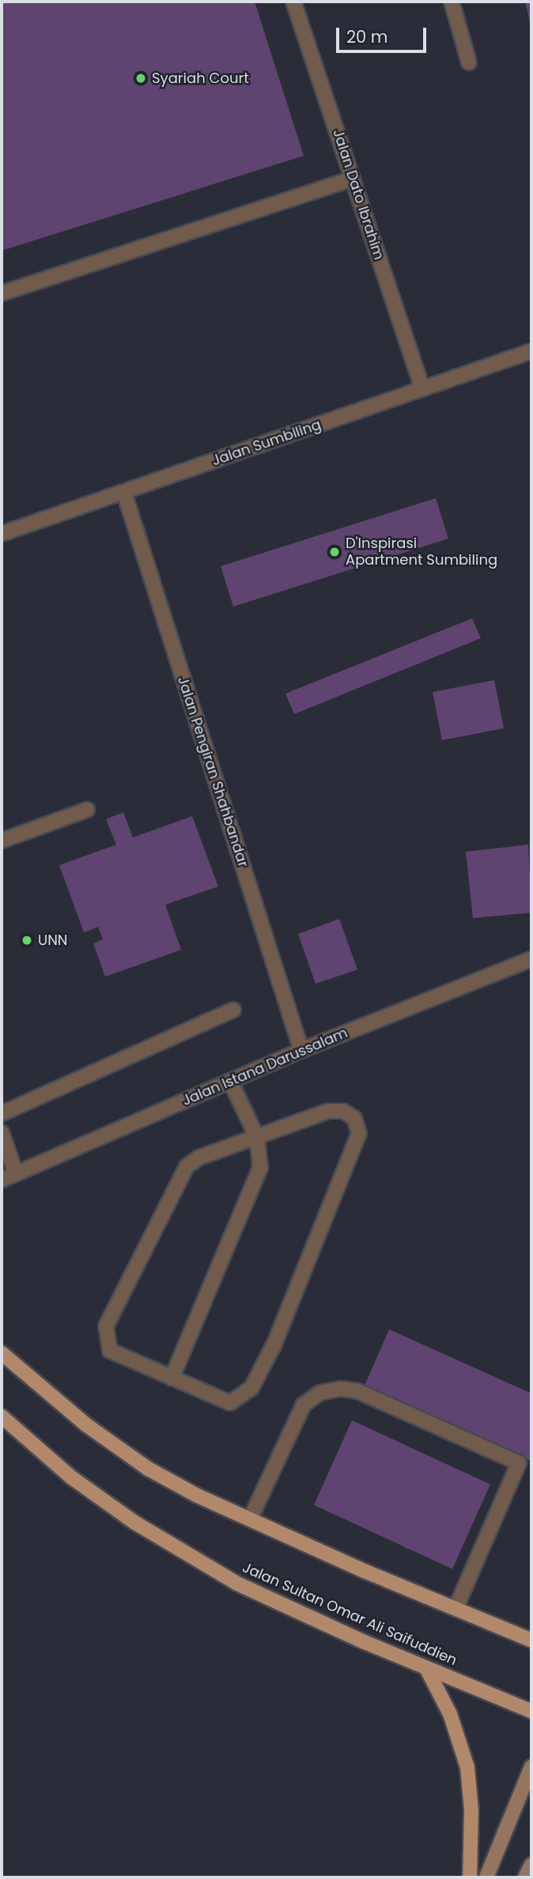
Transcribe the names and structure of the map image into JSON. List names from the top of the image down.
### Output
{
  "streets": {
    "main road": ["Jalan Sultan Omar Ali Saifuddien"],
    "street": [
      "Jalan Dato Ibrahim",
      "Jalan Sumbiling",
      "Jalan Pengiran Shahbandar",
      "Jalan Istana Darussalam"
    ]
  },
  "crossings": [
    ["Jalan Dato Ibrahim", "Jalan Sumbiling"],
    ["Jalan Sumbiling", "Jalan Pengiran Shahbandar"],
    ["Jalan Pengiran Shahbandar", "Jalan Istana Darussalam"]
  ],
  "places": ["Syariah Court", "D'Inspirasi Apartment Sumbiling", "UNN"],
  "scale_bar": "20 m"
}
